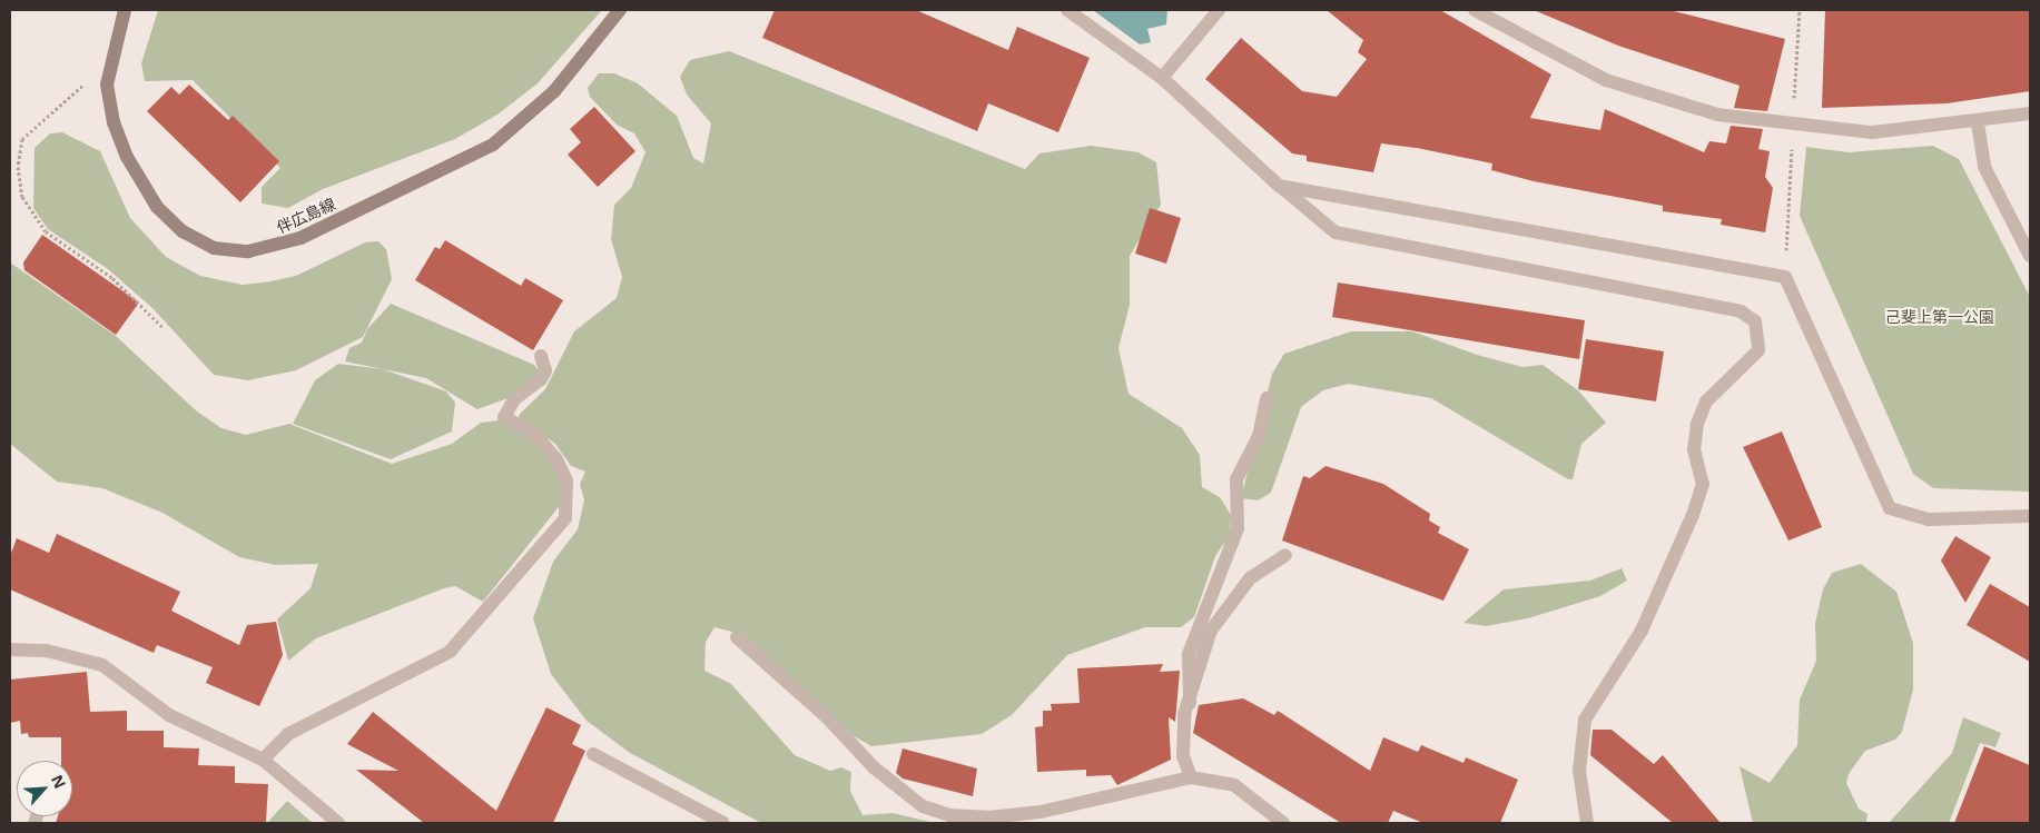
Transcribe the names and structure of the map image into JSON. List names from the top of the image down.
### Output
{
  "streets": {
    "main road": ["伴広島線"]
  },
  "parks": ["己斐上第一公園"],
  "north": "top right"
}
